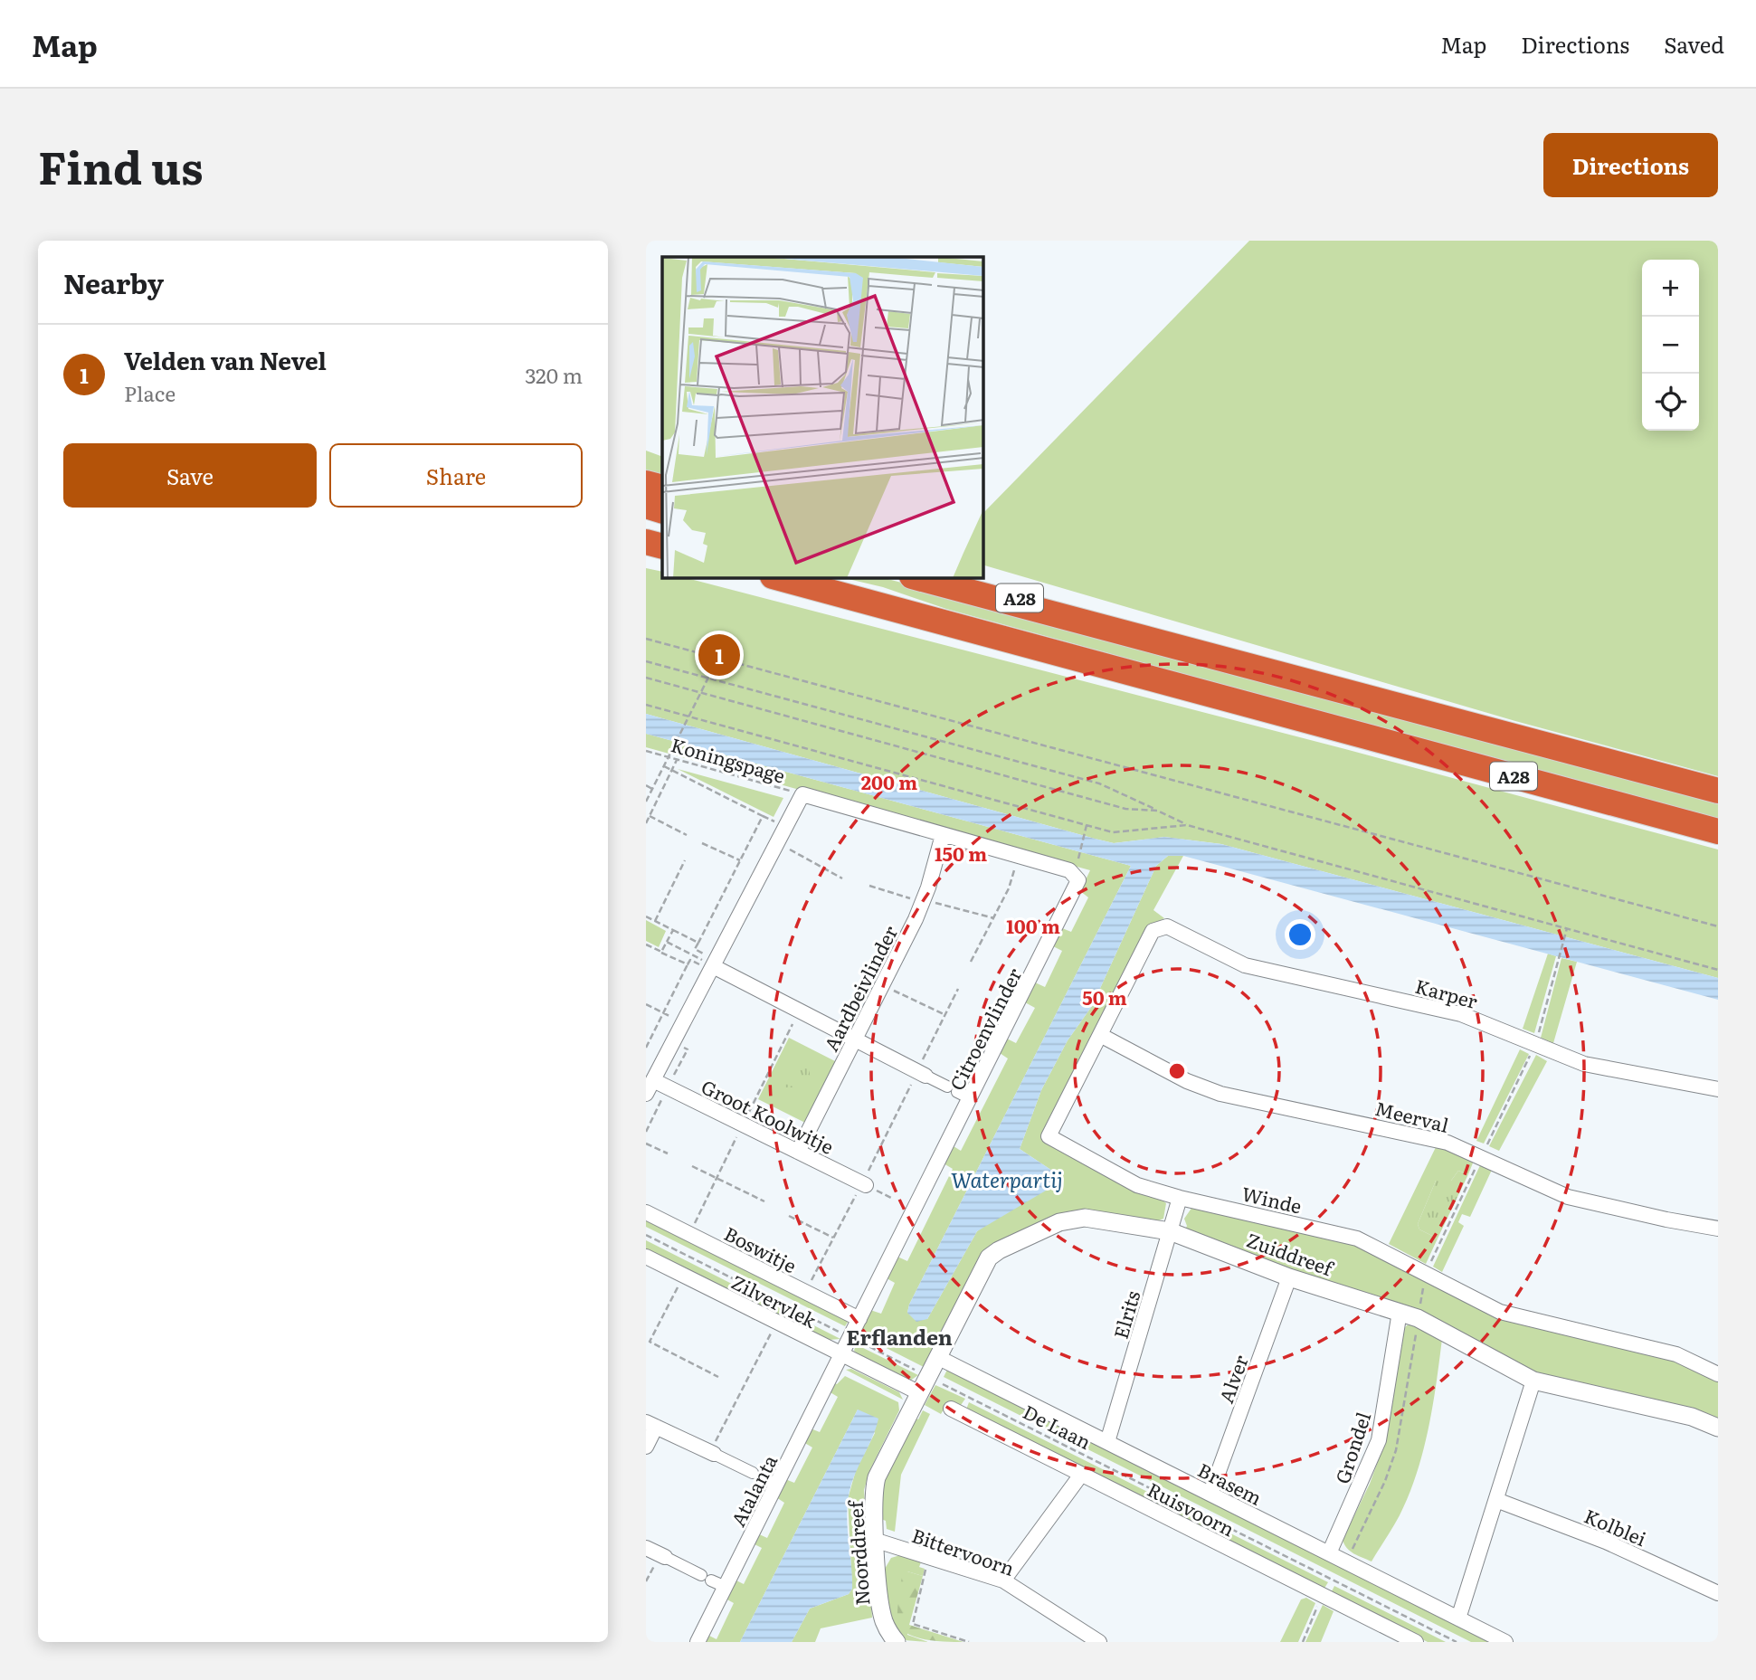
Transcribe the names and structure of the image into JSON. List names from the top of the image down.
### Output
{
  "streets": {
    "highway": ["A28"],
    "street": [
      "Aardbeivlinder",
      "Karper",
      "Citroenvlinder",
      "Groot Koolwitje",
      "Meerval",
      "Winde",
      "Boswitje",
      "Zuiddreef",
      "Zilvervlek",
      "Elrits",
      "Alver",
      "Grondel",
      "Brasem",
      "Atalanta",
      "Ruisvoorn",
      "Kolblei",
      "Bittervoorn",
      "Noorddreef"
    ],
    "path": ["Koningspage", "De Laan"]
  },
  "crossings": [
    ["Koningspage", "Citroenvlinder"],
    ["Aardbeivlinder", "Citroenvlinder"],
    ["Aardbeivlinder", "Groot Koolwitje"],
    ["Karper", "Winde"],
    ["Citroenvlinder", "Boswitje"],
    ["Citroenvlinder", "Zilvervlek"],
    ["Citroenvlinder", "De Laan"],
    ["Citroenvlinder", "Atalanta"],
    ["Meerval", "Winde"],
    ["Winde", "Elrits"],
    ["Zuiddreef", "Zilvervlek"],
    ["Zuiddreef", "Elrits"],
    ["Zuiddreef", "Alver"],
    ["Zuiddreef", "De Laan"],
    ["Zuiddreef", "Grondel"],
    ["Zuiddreef", "Brasem"],
    ["Zuiddreef", "Noorddreef"],
    ["Zilvervlek", "Atalanta"],
    ["Zilvervlek", "Noorddreef"],
    ["Elrits", "Brasem"],
    ["Alver", "Brasem"],
    ["Grondel", "Brasem"],
    ["Bittervoorn", "Noorddreef"]
  ],
  "districts": ["Erflanden"],
  "water": ["Waterpartij"],
  "page": {
    "header": "Map",
    "nav": ["Map", "Directions", "Saved"],
    "title": "Find us",
    "buttons": [
      "Directions",
      ["Save", "Share"]
    ],
    "heading": "Nearby",
    "map_buttons": ["+", "−"],
    "list": [
      {
        "mark": "1",
        "name": "Velden van Nevel",
        "note": "Place",
        "value": "320 m"
      }
    ],
    "pins": "1"
  },
  "rings": [
    "200 m",
    "150 m",
    "100 m",
    "50 m"
  ]
}
